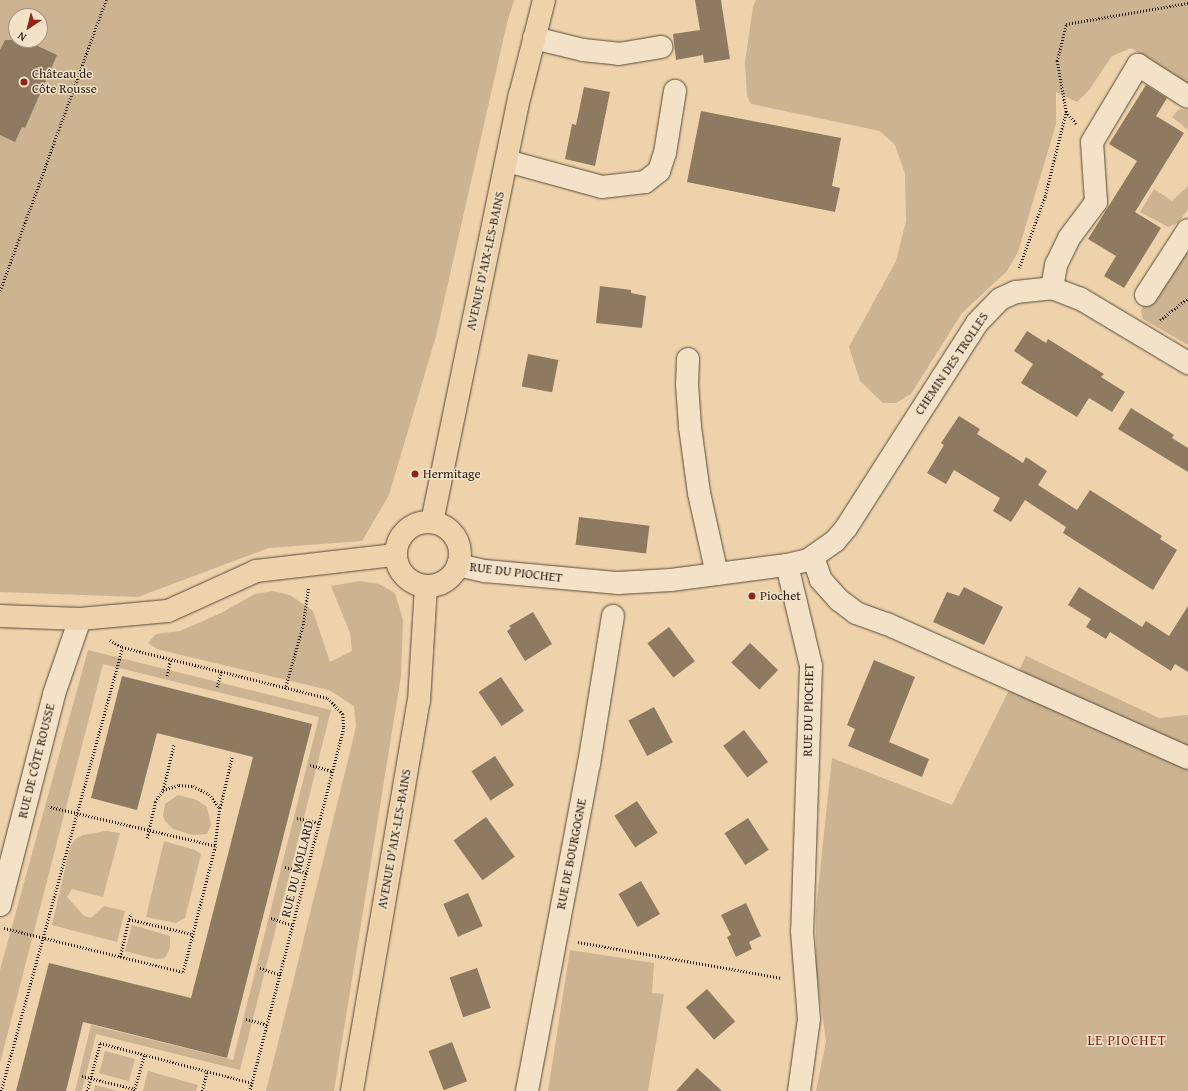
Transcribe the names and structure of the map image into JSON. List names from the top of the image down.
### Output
{
  "streets": {
    "main road": ["AVENUE D'AIX-LES-BAINS"],
    "street": [
      "CHEMIN DES TROLLES",
      "RUE DU PIOCHET",
      "RUE DE CÔTE ROUSSE",
      "RUE DE BOURGOGNE"
    ],
    "path": ["RUE DU MOLLARD"]
  },
  "crossings": [
    ["AVENUE D'AIX-LES-BAINS", "RUE DU PIOCHET"],
    ["CHEMIN DES TROLLES", "RUE DU PIOCHET"],
    ["RUE DE CÔTE ROUSSE", "RUE DU MOLLARD"]
  ],
  "districts": ["LE PIOCHET"],
  "places": ["Château de Côte Rousse", "Hermitage", "Piochet"],
  "north": "bottom left"
}
